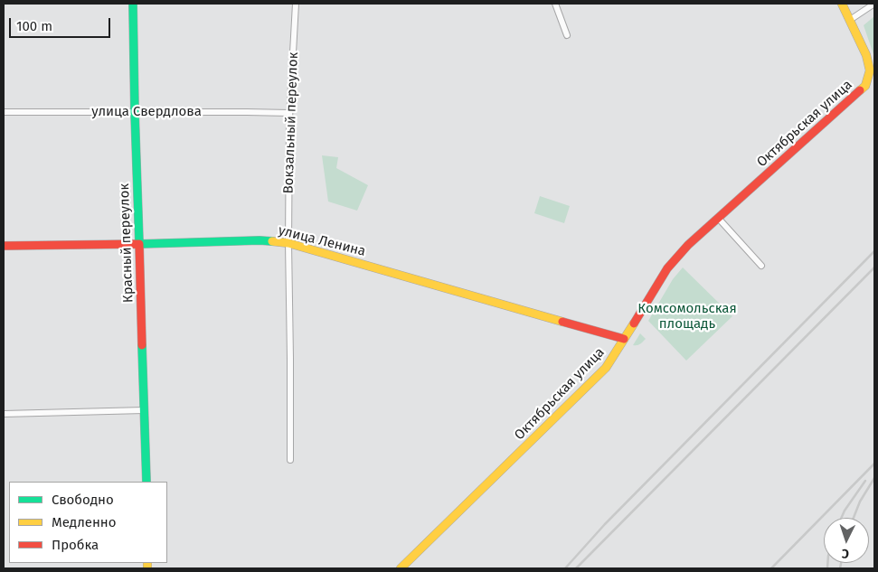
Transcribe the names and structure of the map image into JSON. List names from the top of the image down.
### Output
{
  "streets": {
    "main road": ["Октябрьская улица", "улица Ленина", "Красный переулок"],
    "street": ["улица Свердлова", "Вокзальный переулок"]
  },
  "crossings": [
    ["улица Свердлова", "Вокзальный переулок"],
    ["улица Свердлова", "Красный переулок"],
    ["Вокзальный переулок", "улица Ленина"],
    ["Октябрьская улица", "улица Ленина"],
    ["улица Ленина", "Красный переулок"]
  ],
  "parks": ["Комсомольская площадь"],
  "legend": ["Свободно", "Медленно", "Пробка"],
  "scale_bar": "100 m",
  "north": "bottom"
}
